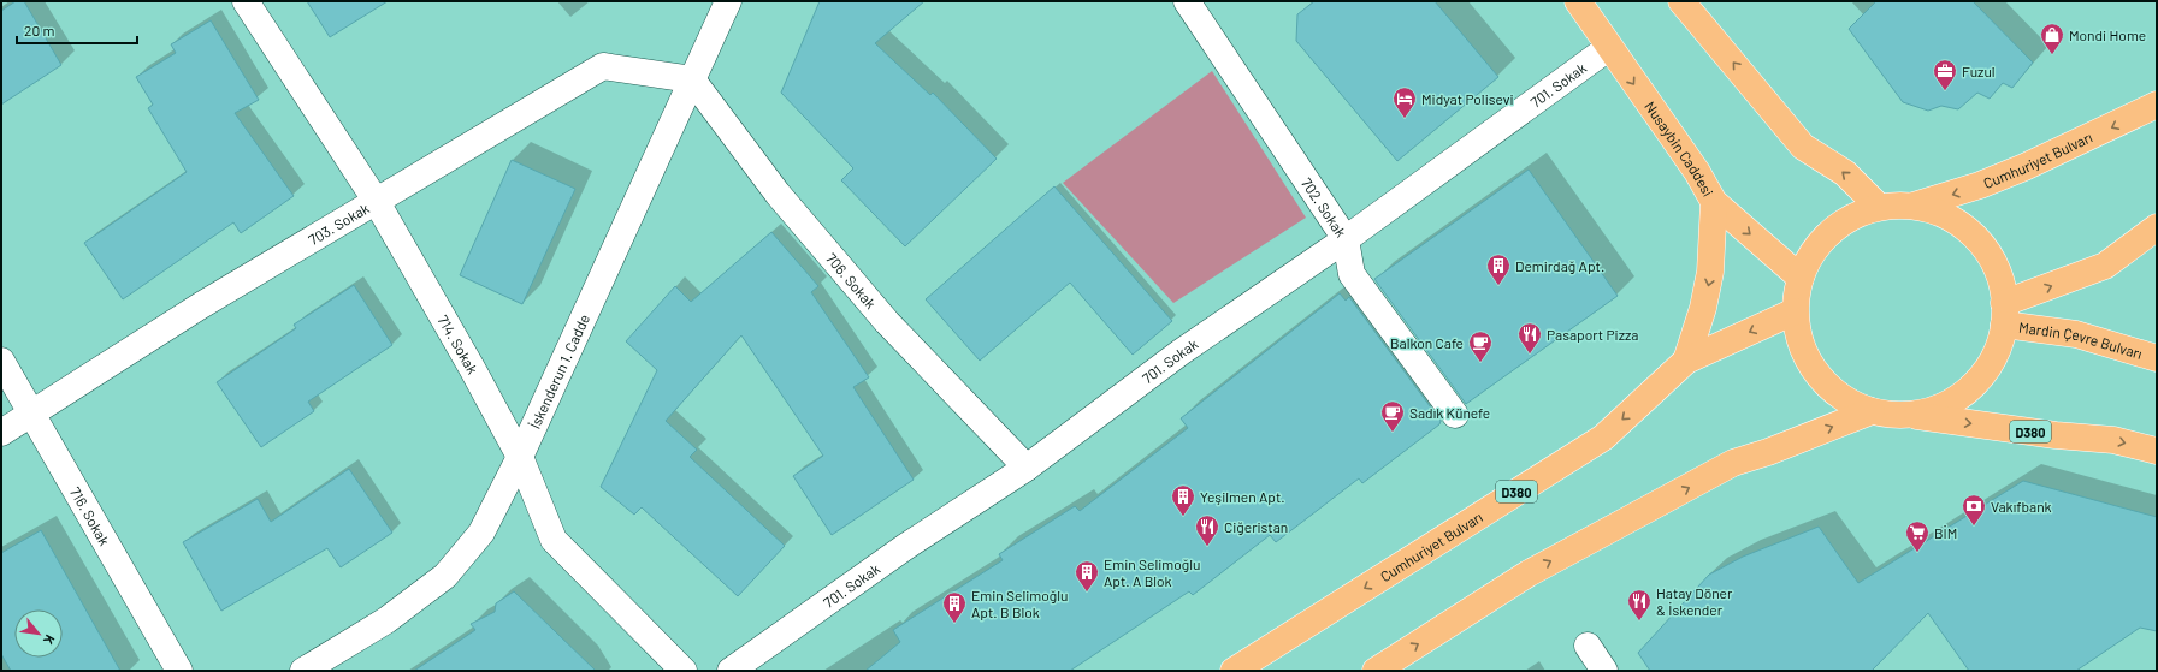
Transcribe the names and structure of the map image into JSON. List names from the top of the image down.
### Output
{
  "streets": {
    "main road": [
      "Nusaybin Caddesi",
      "Cumhuriyet Bulvarı",
      "Mardin Çevre Bulvarı",
      "D380"
    ],
    "street": [
      "701. Sokak",
      "702. Sokak",
      "703. Sokak",
      "706. Sokak",
      "714. Sokak",
      "İskenderun 1. Cadde",
      "716. Sokak"
    ]
  },
  "crossings": [
    ["701. Sokak", "Nusaybin Caddesi"],
    ["701. Sokak", "702. Sokak"],
    ["701. Sokak", "706. Sokak"],
    ["703. Sokak", "706. Sokak"],
    ["703. Sokak", "714. Sokak"],
    ["703. Sokak", "İskenderun 1. Cadde"],
    ["703. Sokak", "716. Sokak"],
    ["706. Sokak", "İskenderun 1. Cadde"],
    ["714. Sokak", "İskenderun 1. Cadde"]
  ],
  "places": {
    "shop": ["Mondi Home"],
    "office": ["Fuzul"],
    "hotel": ["Midyat Polisevi"],
    "building": [
      "Demirdağ Apt.",
      "Yeşilmen Apt.",
      "Emin Selimoğlu Apt. A Blok",
      "Emin Selimoğlu Apt. B Blok"
    ],
    "restaurant": ["Pasaport Pizza", "Ciğeristan", "Hatay Döner & İskender"],
    "cafe": ["Balkon Cafe", "Sadık Künefe"],
    "bank": ["Vakıfbank"],
    "supermarket": ["BİM"]
  },
  "scale_bar": "20 m",
  "north": "bottom right"
}
